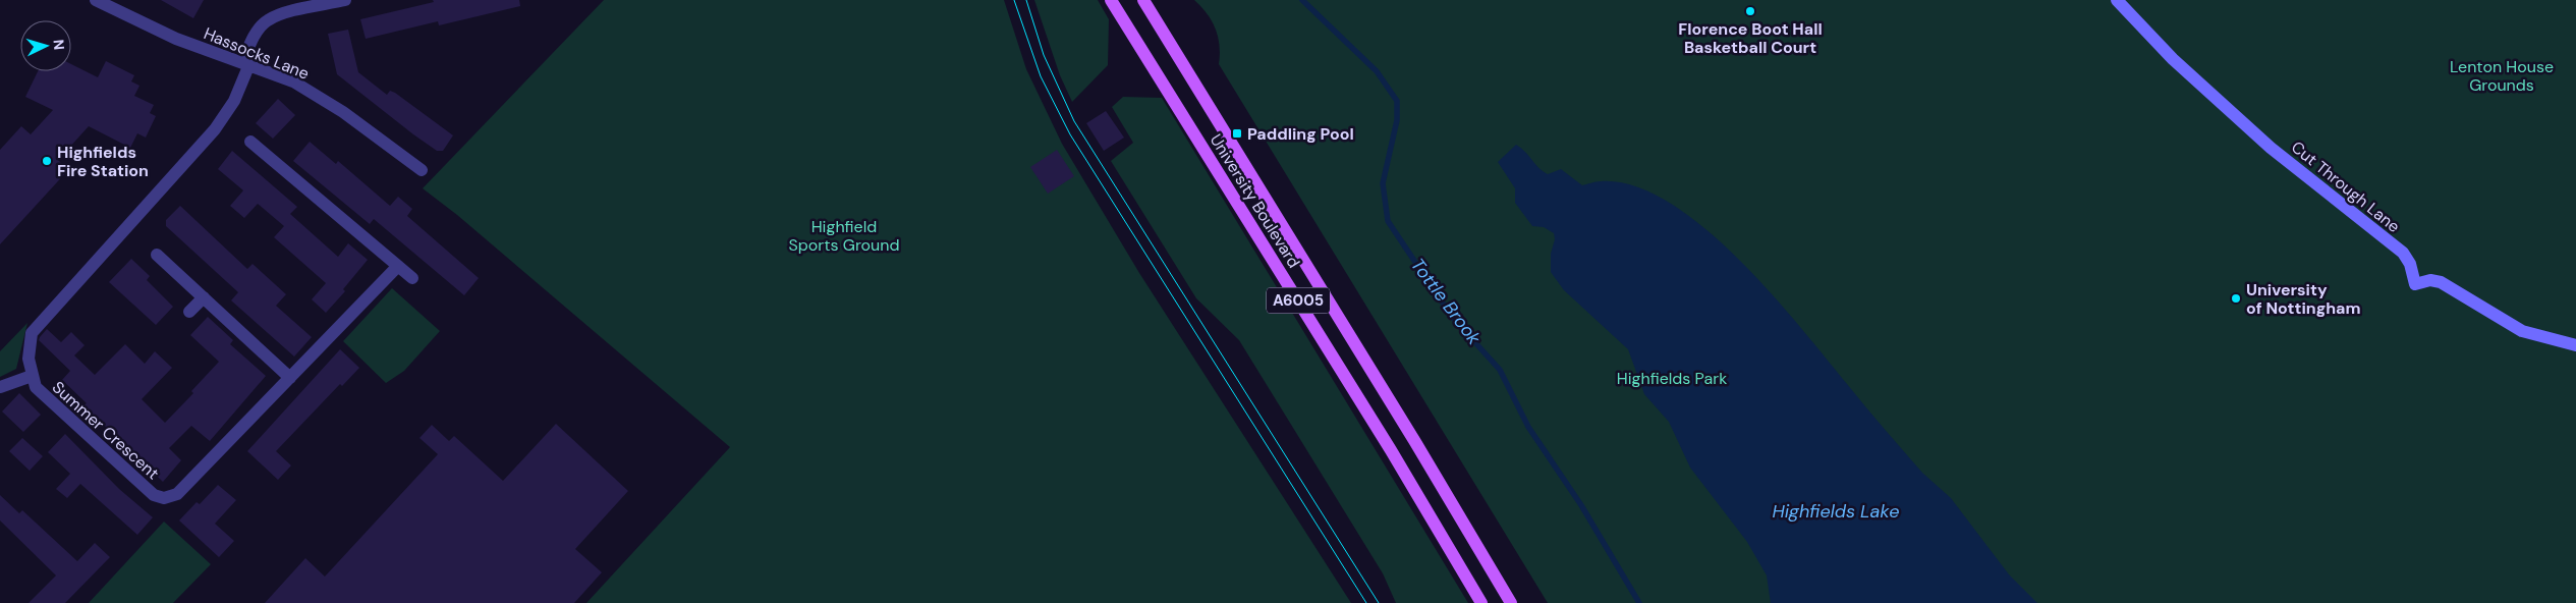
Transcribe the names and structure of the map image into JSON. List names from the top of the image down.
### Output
{
  "streets": {
    "main road": ["University Boulevard", "A6005"],
    "street": ["Hassocks Lane", "Cut Through Lane", "Summer Crescent"]
  },
  "crossings": [
    ["Hassocks Lane", "Summer Crescent"]
  ],
  "water": ["Tottle Brook", "Highfields Lake"],
  "parks": ["Lenton House Grounds", "Highfield Sports Ground", "Highfields Park"],
  "places": {
    "other": ["Florence Boot Hall Basketball Court", "Highfields Fire Station", "University of Nottingham"],
    "transit": ["Paddling Pool"]
  },
  "north": "right"
}
